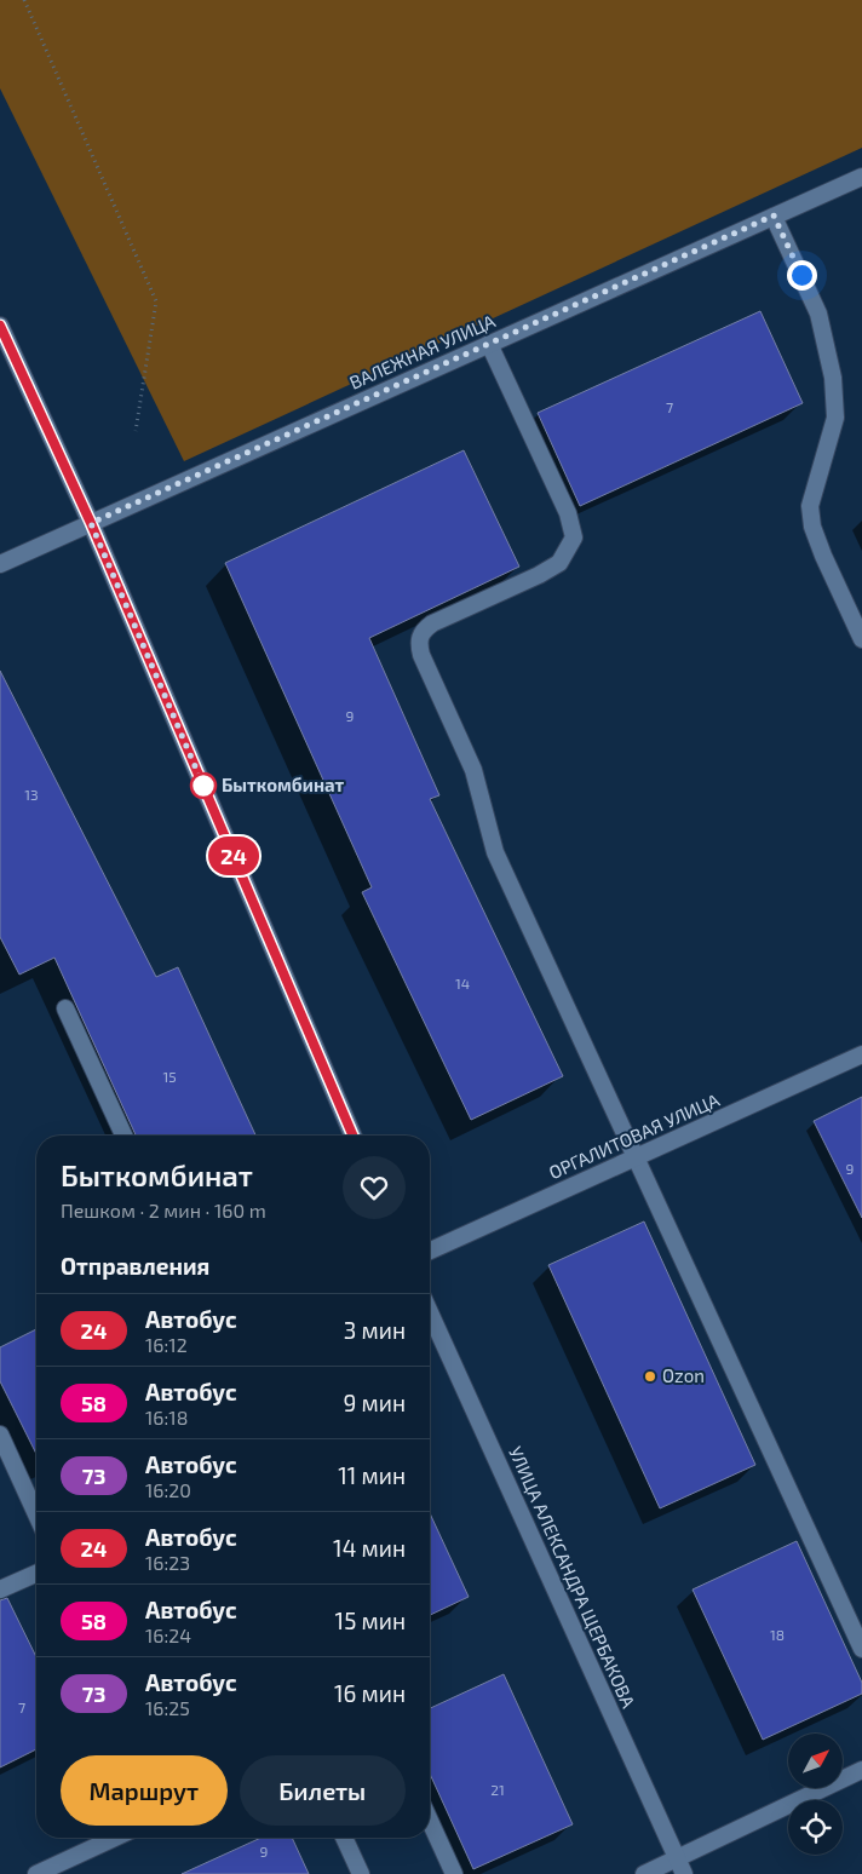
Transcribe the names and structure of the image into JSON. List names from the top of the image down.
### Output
{
  "streets": {
    "street": ["ВАЛЕЖНАЯ УЛИЦА", "ОРГАЛИТОВАЯ УЛИЦА", "УЛИЦА АЛЕКСАНДРА ЩЕРБАКОВА"]
  },
  "places": ["Быткомбинат", "Ozon"],
  "lines": ["bus line 24"],
  "house_numbers": [
    "7",
    "9",
    "13",
    "14",
    "15",
    "9",
    "18",
    "7",
    "21",
    "9"
  ],
  "north": "top right",
  "page": {
    "on_map": "24",
    "heading": [
      ["Быткомбинат", "Пешком · 2 мин · 160 m"],
      "Отправления"
    ],
    "list": [
      {
        "mark": "24",
        "name": "Автобус",
        "note": "16:12",
        "value": "3 мин"
      },
      {
        "mark": "58",
        "name": "Автобус",
        "note": "16:18",
        "value": "9 мин"
      },
      {
        "mark": "73",
        "name": "Автобус",
        "note": "16:20",
        "value": "11 мин"
      },
      {
        "mark": "24",
        "name": "Автобус",
        "note": "16:23",
        "value": "14 мин"
      },
      {
        "mark": "58",
        "name": "Автобус",
        "note": "16:24",
        "value": "15 мин"
      },
      {
        "mark": "73",
        "name": "Автобус",
        "note": "16:25",
        "value": "16 мин"
      }
    ],
    "buttons": ["Маршрут", "Билеты"]
  }
}
